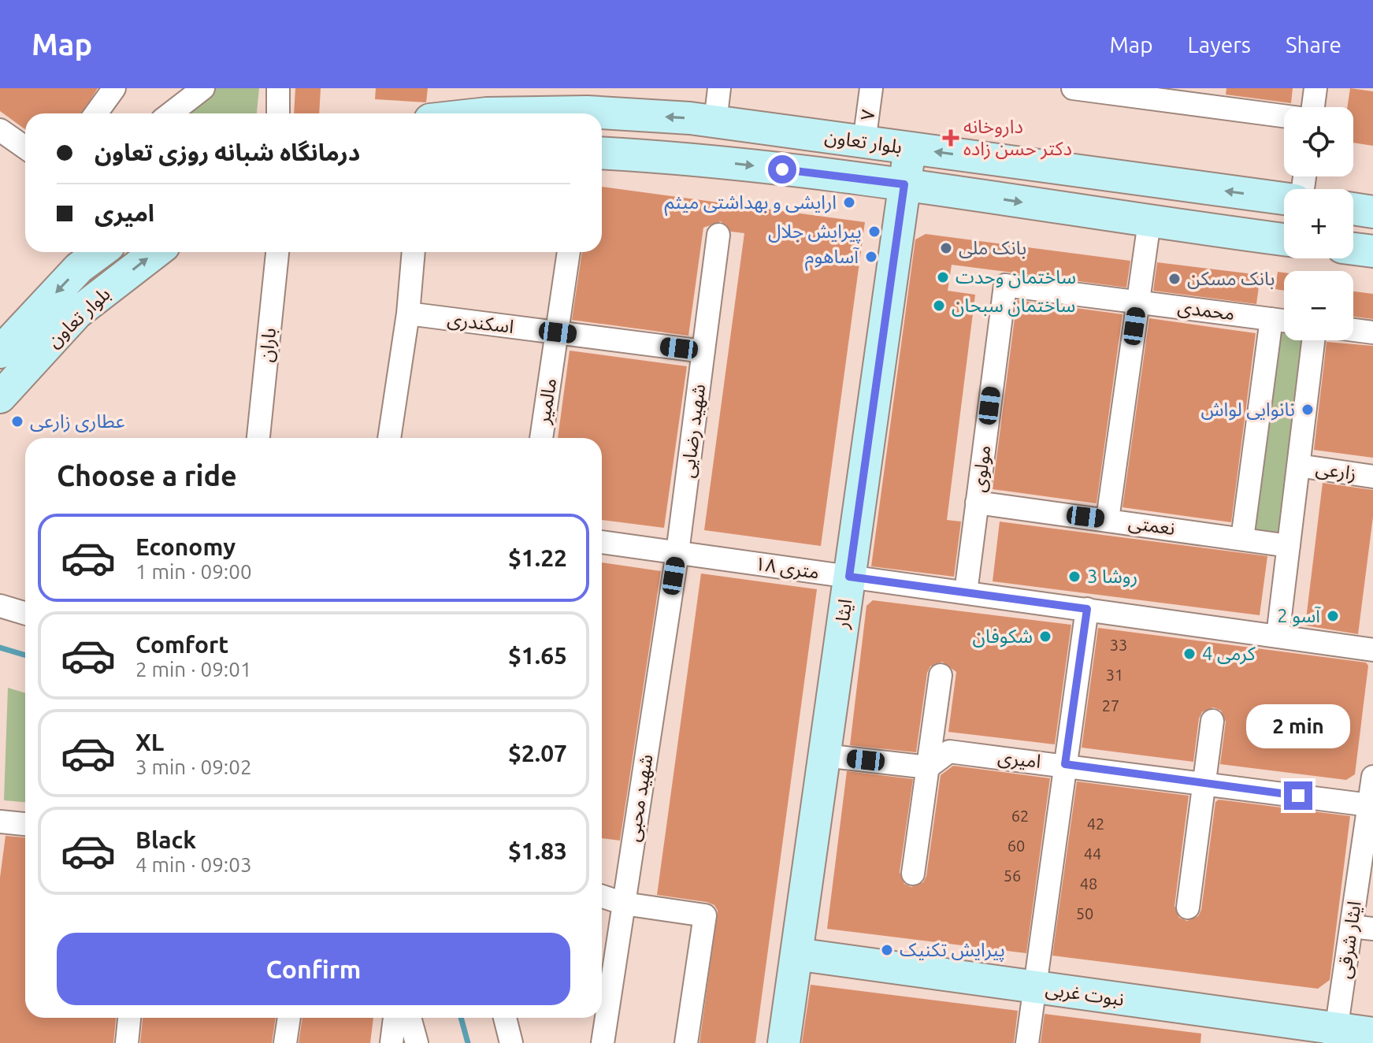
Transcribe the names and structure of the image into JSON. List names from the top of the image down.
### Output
{
  "streets": {
    "main road": ["بلوار تعاون", "ایثار", "نبوت غربی"],
    "street": [
      "۷",
      "محمدی",
      "اسکندری",
      "باران",
      "مالمیر",
      "شهید رضایی",
      "مولوی",
      "زارعی",
      "نعمتی",
      "۱۸ متری",
      "امیری",
      "شهید محبی",
      "ایثار شرقی"
    ]
  },
  "crossings": [
    ["۷", "بلوار تعاون"],
    ["بلوار تعاون", "ایثار"],
    ["محمدی", "مولوی"],
    ["اسکندری", "مالمیر"],
    ["اسکندری", "شهید رضایی"],
    ["شهید رضایی", "۱۸ متری"],
    ["شهید رضایی", "شهید محبی"],
    ["مولوی", "نعمتی"],
    ["مولوی", "۱۸ متری"],
    ["۱۸ متری", "ایثار"],
    ["۱۸ متری", "شهید محبی"],
    ["ایثار", "نبوت غربی"],
    ["امیری", "ایثار شرقی"],
    ["ایثار شرقی", "نبوت غربی"]
  ],
  "places": {
    "health": ["داروخانه دکتر حسن زاده"],
    "other": [
      "ارایشی و بهداشتی میثم",
      "پیرایش جلال",
      "بانک ملی",
      "آساهوم",
      "ساختمان وحدت",
      "بانک مسکن",
      "ساختمان سبحان",
      "نانوایی لواش",
      "عطاری زارعی",
      "روشا 3",
      "آسو 2",
      "شکوفان",
      "کرمی 4",
      "پیرایش تکنیک"
    ]
  },
  "house_numbers": [
    "33",
    "31",
    "27",
    "62",
    "42",
    "60",
    "44",
    "56",
    "48",
    "50"
  ],
  "page": {
    "header": "Map",
    "nav": ["Map", "Layers", "Share"],
    "map_buttons": ["+", "−"],
    "banner": ["درمانگاه شبانه روزی تعاون", "امیری"],
    "heading": "Choose a ride",
    "list": [
      {
        "name": "Economy",
        "note": "1 min · 09:00",
        "value": "$1.22"
      },
      {
        "name": "Comfort",
        "note": "2 min · 09:01",
        "value": "$1.65"
      },
      {
        "name": "XL",
        "note": "3 min · 09:02",
        "value": "$2.07"
      },
      {
        "name": "Black",
        "note": "4 min · 09:03",
        "value": "$1.83"
      }
    ],
    "bubble": "2 min",
    "buttons": "Confirm"
  }
}
